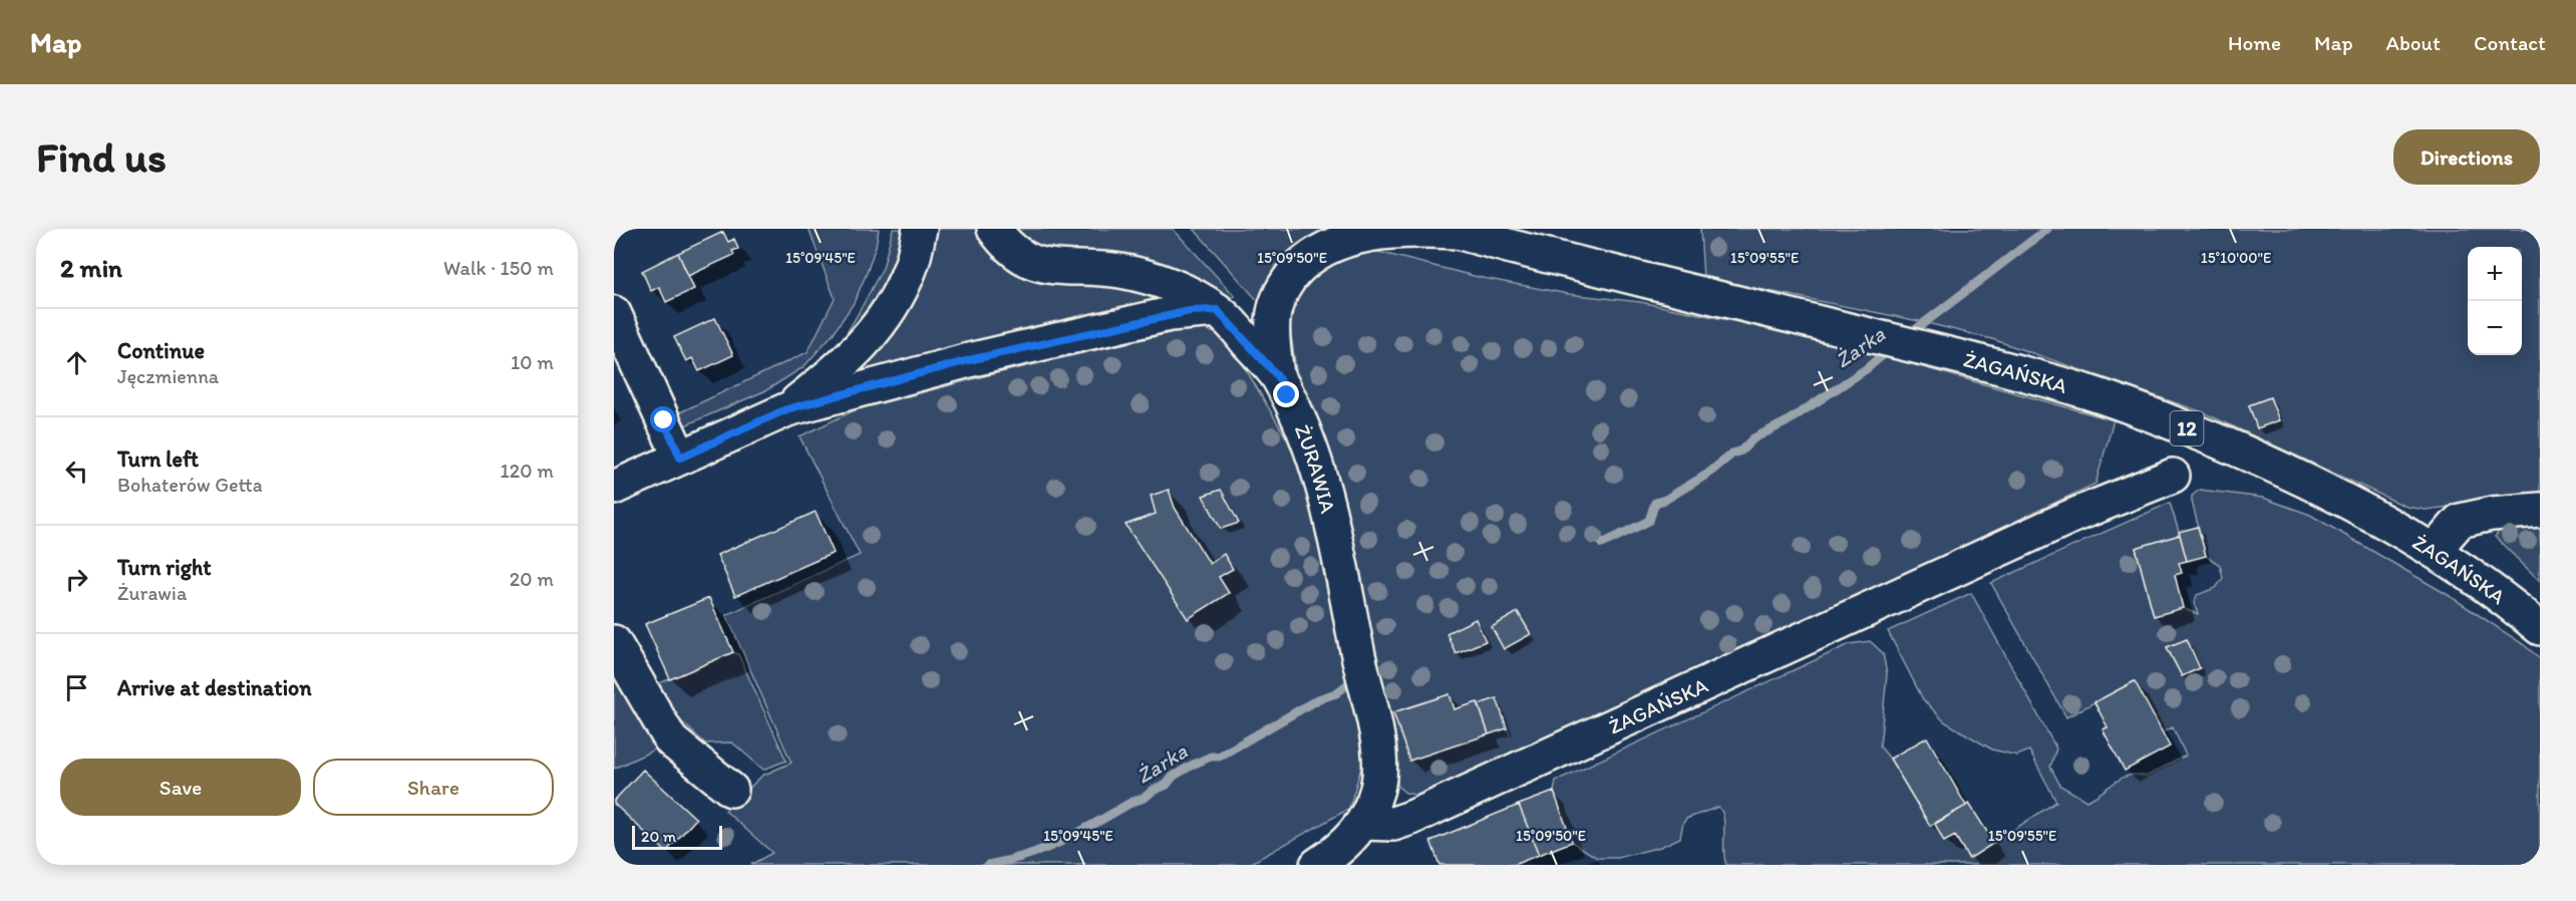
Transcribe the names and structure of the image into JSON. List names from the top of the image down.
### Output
{
  "streets": {
    "street": ["ŻAGAŃSKA", "12", "ŻURAWIA"]
  },
  "crossings": [
    ["ŻAGAŃSKA", "ŻURAWIA"]
  ],
  "water": ["Żarka"],
  "scale_bar": "20 m",
  "page": {
    "header": "Map",
    "nav": [
      "Home",
      "Map",
      "About",
      "Contact"
    ],
    "buttons": [
      "Directions",
      ["Save", "Share"]
    ],
    "title": "Find us",
    "heading": ["2 min", "Walk · 150 m"],
    "map_buttons": ["+", "−"],
    "list": [
      ["Continue", "Jęczmienna", "10 m"],
      ["Turn left", "Bohaterów Getta", "120 m"],
      ["Turn right", "Żurawia", "20 m"],
      "Arrive at destination"
    ],
    "scale": "20 m"
  },
  "coordinates": [
    "15°09'45\"E",
    "15°09'50\"E",
    "15°09'55\"E",
    "15°10'00\"E"
  ]
}
